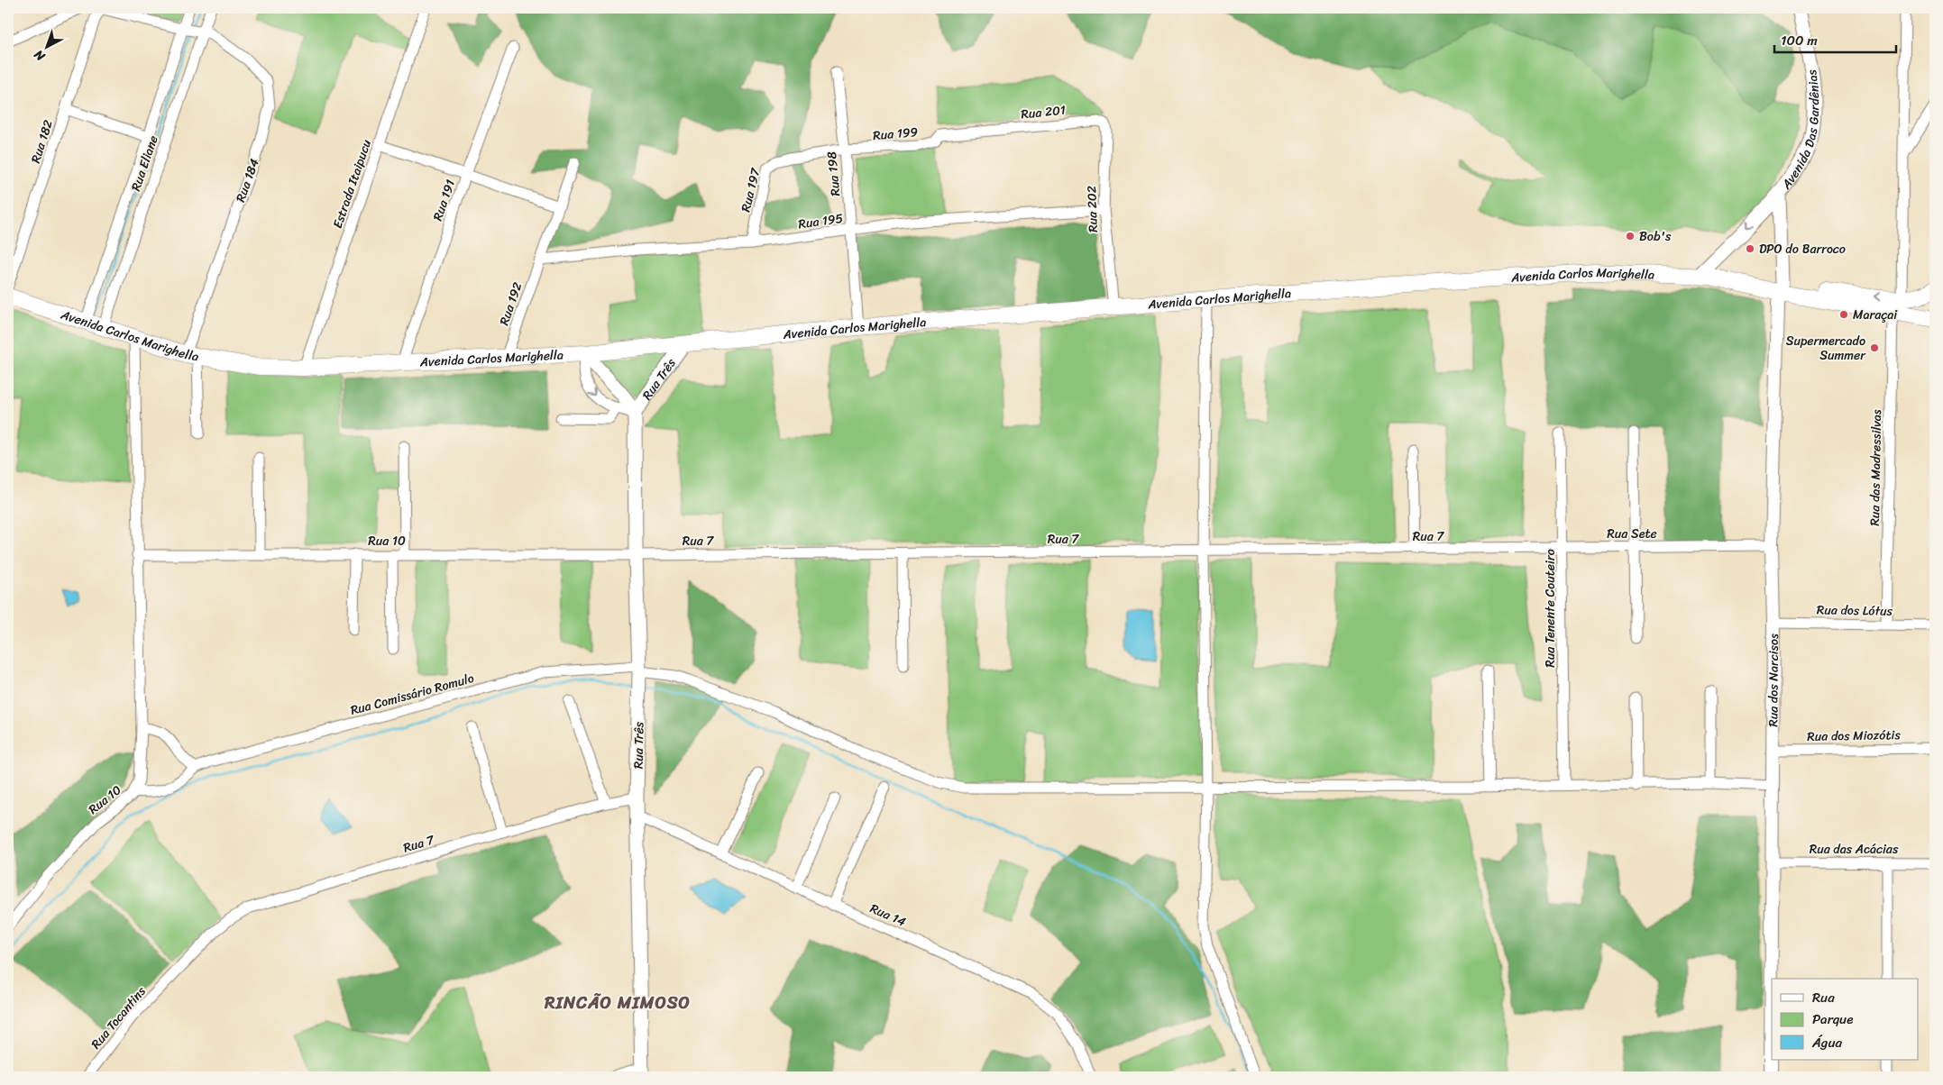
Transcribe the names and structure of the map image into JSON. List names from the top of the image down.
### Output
{
  "streets": {
    "main road": ["Avenida Das Gardênias", "Avenida Carlos Marighella", "Rua Três"],
    "street": [
      "Rua 201",
      "Rua 199",
      "Rua 182",
      "Rua Eliane",
      "Rua 198",
      "Rua 184",
      "Estrada Itaipucu",
      "Rua 197",
      "Rua 191",
      "Rua 202",
      "Rua 195",
      "Rua 192",
      "Rua das Madressilvas",
      "Rua Sete",
      "Rua 7",
      "Rua 10",
      "Rua Tenente Couteiro",
      "Rua dos Lótus",
      "Rua dos Narcisos",
      "Rua Comissário Romulo",
      "Rua dos Miozótis",
      "Rua das Acácias",
      "Rua 14",
      "Rua Tocantins"
    ]
  },
  "crossings": [
    ["Rua 201", "Rua 199"],
    ["Rua 201", "Rua 202"],
    ["Avenida Das Gardênias", "Avenida Carlos Marighella"],
    ["Avenida Das Gardênias", "Rua dos Narcisos"],
    ["Rua 199", "Rua 198"],
    ["Rua 199", "Rua 197"],
    ["Rua 182", "Rua 184"],
    ["Rua Eliane", "Rua 184"],
    ["Rua Eliane", "Avenida Carlos Marighella"],
    ["Rua 198", "Rua 197"],
    ["Rua 198", "Rua 195"],
    ["Rua 198", "Avenida Carlos Marighella"],
    ["Rua 184", "Avenida Carlos Marighella"],
    ["Estrada Itaipucu", "Avenida Carlos Marighella"],
    ["Rua 197", "Rua 195"],
    ["Rua 191", "Avenida Carlos Marighella"],
    ["Rua 202", "Rua 195"],
    ["Rua 202", "Avenida Carlos Marighella"],
    ["Rua 195", "Rua 192"],
    ["Avenida Carlos Marighella", "Rua 192"],
    ["Avenida Carlos Marighella", "Rua Três"],
    ["Avenida Carlos Marighella", "Rua das Madressilvas"],
    ["Avenida Carlos Marighella", "Rua 10"],
    ["Avenida Carlos Marighella", "Rua dos Narcisos"],
    ["Rua Três", "Rua 7"],
    ["Rua Três", "Rua 10"],
    ["Rua Três", "Rua Comissário Romulo"],
    ["Rua Três", "Rua 14"],
    ["Rua das Madressilvas", "Rua dos Lótus"],
    ["Rua Sete", "Rua 7"],
    ["Rua Sete", "Rua Tenente Couteiro"],
    ["Rua Sete", "Rua dos Narcisos"],
    ["Rua 7", "Rua 10"],
    ["Rua 7", "Rua Tocantins"],
    ["Rua 10", "Rua Comissário Romulo"],
    ["Rua dos Lótus", "Rua dos Narcisos"],
    ["Rua dos Narcisos", "Rua dos Miozótis"],
    ["Rua dos Narcisos", "Rua das Acácias"]
  ],
  "districts": ["RINCÃO MIMOSO"],
  "places": [
    "Bob's",
    "DPO do Barroco",
    "Maraçai",
    "Supermercado Summer"
  ],
  "legend": ["Rua", "Parque", "Água"],
  "scale_bar": "100 m",
  "north": "bottom left"
}
